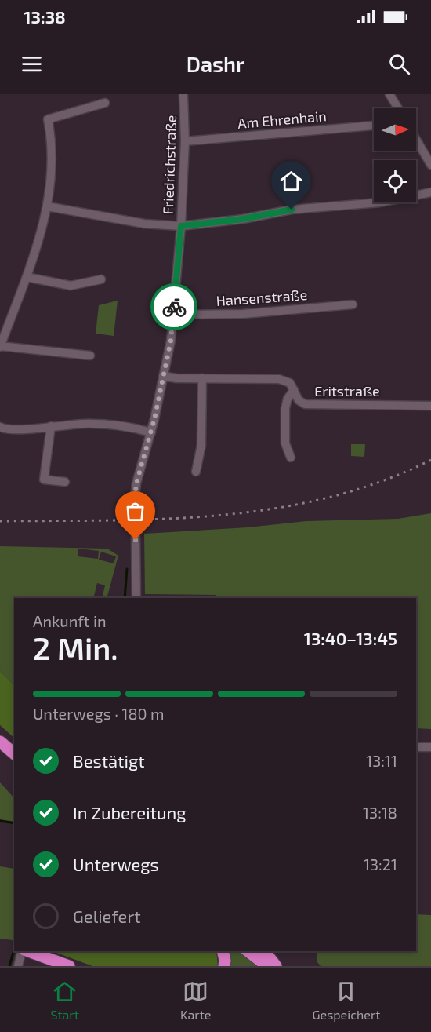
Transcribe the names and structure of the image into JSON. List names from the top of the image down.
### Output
{
  "streets": {
    "street": [
      "Am Ehrenhain",
      "Friedrichstraße",
      "Hansenstraße",
      "Eritstraße"
    ]
  },
  "crossings": [
    ["Am Ehrenhain", "Friedrichstraße"],
    ["Friedrichstraße", "Hansenstraße"],
    ["Friedrichstraße", "Eritstraße"]
  ],
  "north": "right",
  "page": {
    "status": "13:38",
    "header": "Dashr",
    "heading": ["2 Min.", "Ankunft in", "13:40–13:45"],
    "bar": "Unterwegs · 180 m",
    "list": [
      ["Bestätigt", "13:11"],
      ["In Zubereitung", "13:18"],
      ["Unterwegs", "13:21"],
      "Geliefert"
    ],
    "tabs": ["Start", "Karte", "Gespeichert"]
  }
}
